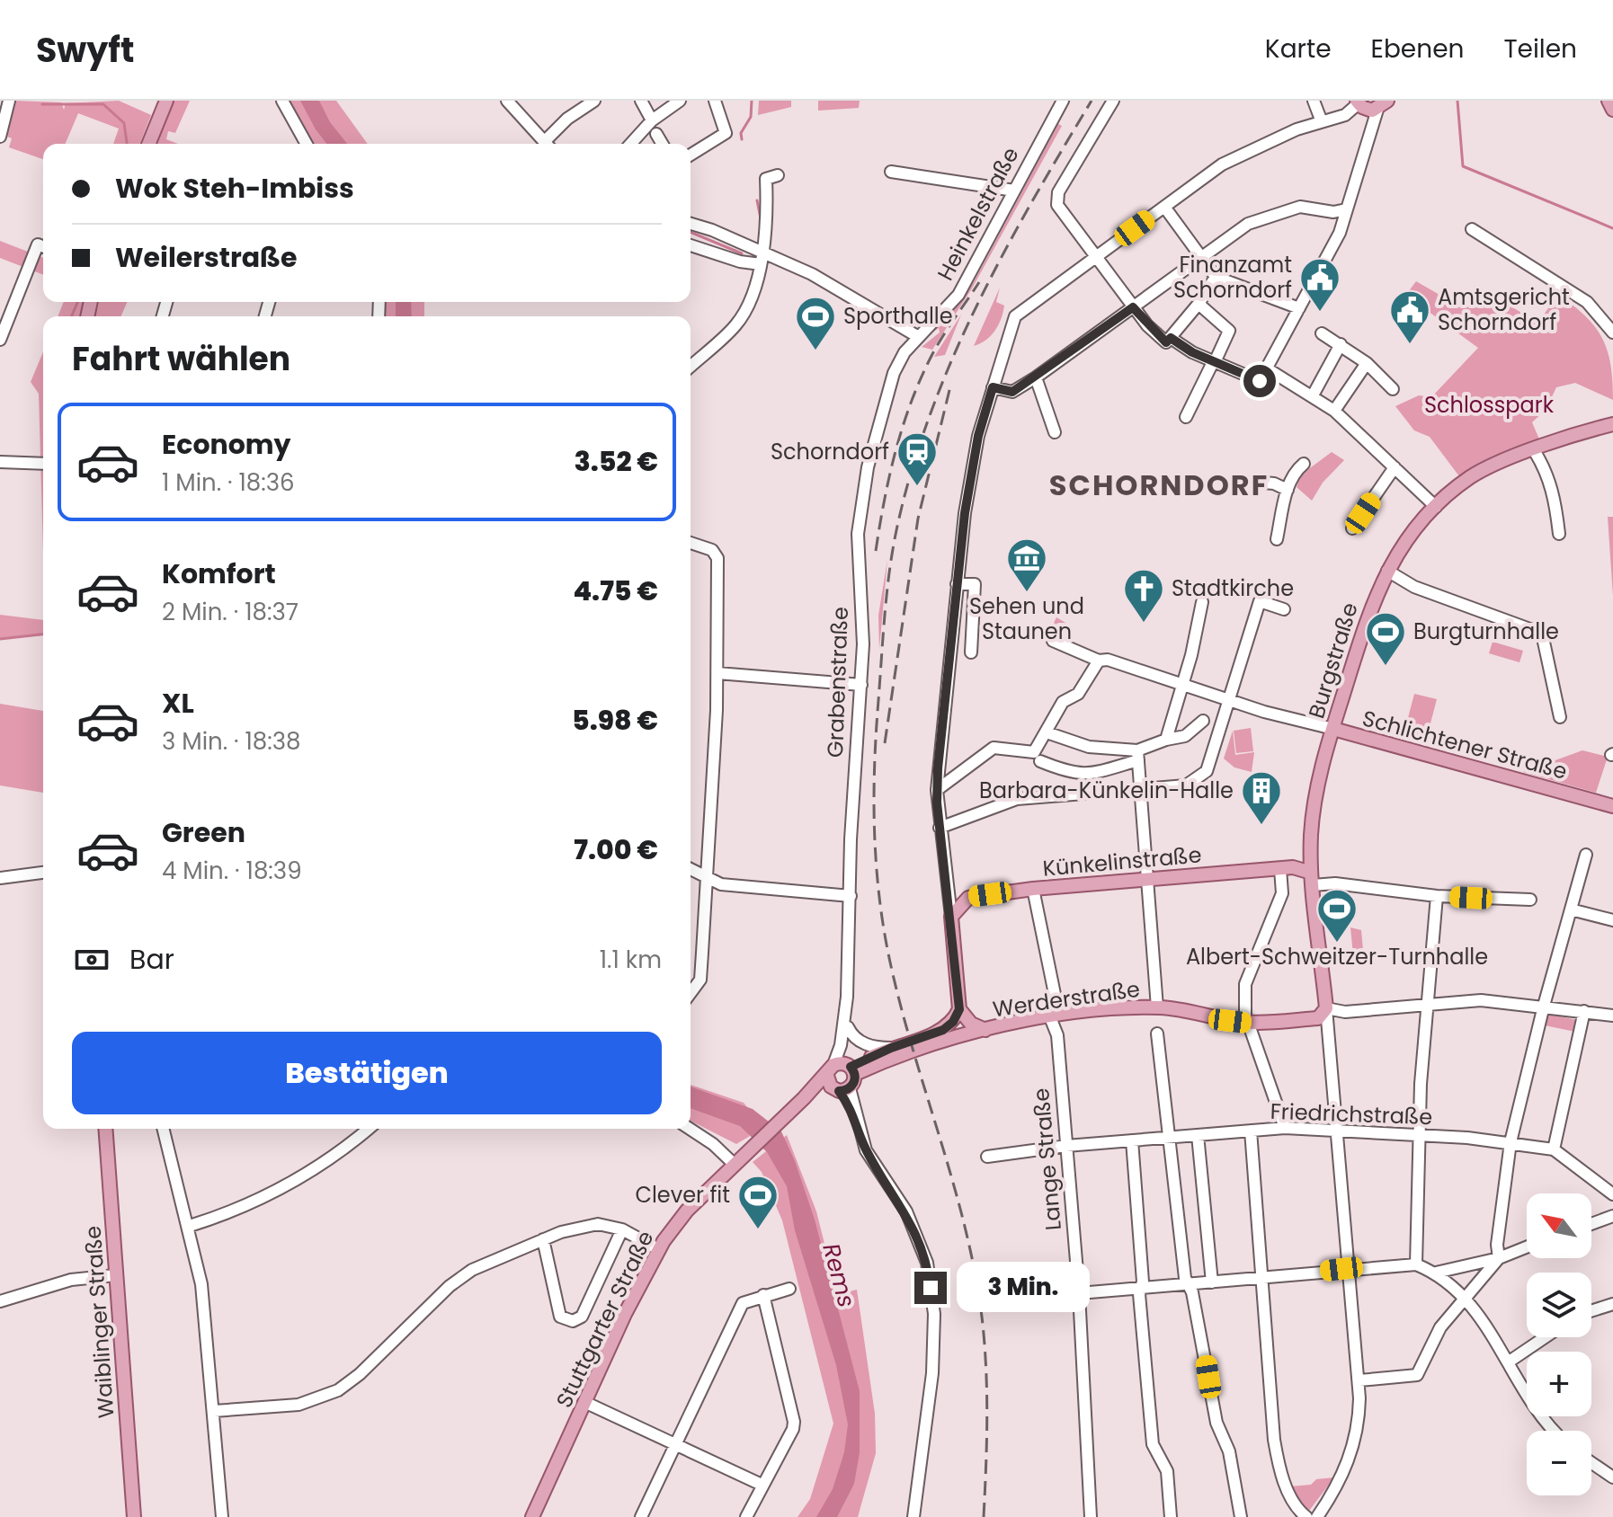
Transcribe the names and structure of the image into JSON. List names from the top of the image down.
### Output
{
  "streets": {
    "main road": [
      "Burgstraße",
      "Schlichtener Straße",
      "Künkelinstraße",
      "Werderstraße",
      "Stuttgarter Straße",
      "Waiblinger Straße"
    ],
    "street": [
      "Heinkelstraße",
      "Grabenstraße",
      "Friedrichstraße",
      "Lange Straße"
    ]
  },
  "crossings": [
    ["Heinkelstraße", "Grabenstraße"],
    ["Burgstraße", "Schlichtener Straße"],
    ["Burgstraße", "Künkelinstraße"],
    ["Burgstraße", "Werderstraße"],
    ["Burgstraße", "Friedrichstraße"],
    ["Grabenstraße", "Werderstraße"],
    ["Grabenstraße", "Stuttgarter Straße"],
    ["Künkelinstraße", "Lange Straße"],
    ["Werderstraße", "Lange Straße"],
    ["Werderstraße", "Stuttgarter Straße"],
    ["Friedrichstraße", "Lange Straße"]
  ],
  "districts": ["SCHORNDORF"],
  "water": ["Rems"],
  "parks": ["Schlosspark"],
  "places": {
    "public building": ["Finanzamt Schorndorf", "Amtsgericht Schorndorf"],
    "sports": [
      "Sporthalle",
      "Burgturnhalle",
      "Albert-Schweitzer-Turnhalle",
      "Clever fit"
    ],
    "station": ["Schorndorf"],
    "museum": ["Sehen und Staunen"],
    "church": ["Stadtkirche"],
    "building": ["Barbara-Künkelin-Halle"]
  },
  "north": "top left",
  "page": {
    "header": "Swyft",
    "nav": ["Karte", "Ebenen", "Teilen"],
    "banner": ["Wok Steh-Imbiss", "Weilerstraße"],
    "heading": "Fahrt wählen",
    "list": [
      {
        "name": "Economy",
        "note": "1 Min. · 18:36",
        "value": "3.52 €"
      },
      {
        "name": "Komfort",
        "note": "2 Min. · 18:37",
        "value": "4.75 €"
      },
      {
        "name": "XL",
        "note": "3 Min. · 18:38",
        "value": "5.98 €"
      },
      {
        "name": "Green",
        "note": "4 Min. · 18:39",
        "value": "7.00 €"
      }
    ],
    "pay": ["Bar", "1.1 km"],
    "buttons": "Bestätigen",
    "map_buttons": ["+", "−"],
    "bubble": "3 Min."
  }
}
